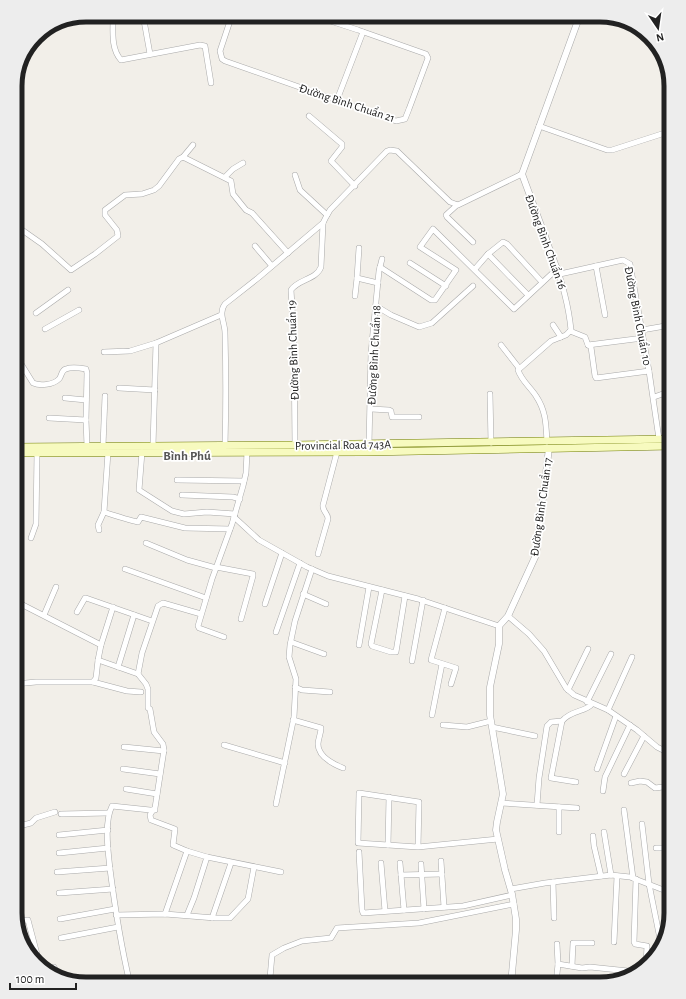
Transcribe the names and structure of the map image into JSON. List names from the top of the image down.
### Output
{
  "streets": {
    "main road": ["Provincial Road 743A"],
    "street": [
      "Đường Bình Chuẩn 21",
      "Đường Bình Chuẩn 16",
      "Đường Bình Chuẩn 10",
      "Đường Bình Chuẩn 19",
      "Đường Bình Chuẩn 18",
      "Đường Bình Chuẩn 17"
    ]
  },
  "crossings": [
    ["Đường Bình Chuẩn 16", "Đường Bình Chuẩn 10"],
    ["Đường Bình Chuẩn 10", "Provincial Road 743A"],
    ["Đường Bình Chuẩn 19", "Provincial Road 743A"],
    ["Đường Bình Chuẩn 18", "Provincial Road 743A"],
    ["Provincial Road 743A", "Đường Bình Chuẩn 17"]
  ],
  "districts": ["Bình Phú"],
  "scale_bar": "100 m",
  "north": "bottom"
}
